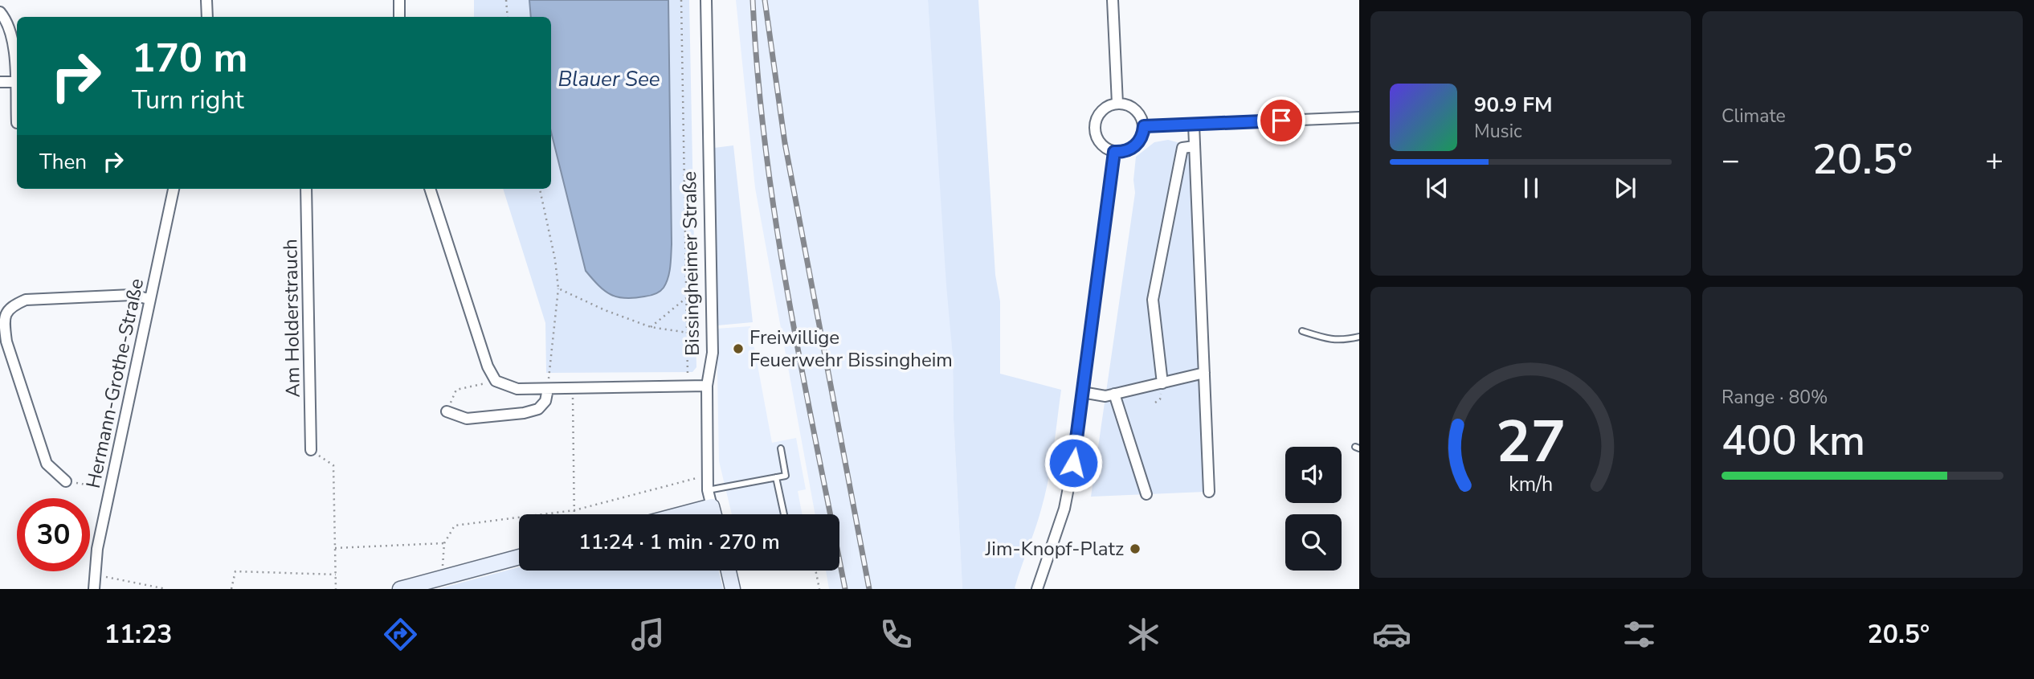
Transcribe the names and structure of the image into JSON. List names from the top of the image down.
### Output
{
  "streets": {
    "street": ["Bissingheimer Straße", "Am Holderstrauch", "Hermann-Grothe-Straße"]
  },
  "water": ["Blauer See"],
  "places": ["Freiwillige Feuerwehr Bissingheim", "Jim-Knopf-Platz"],
  "page": {
    "tile": [
      "Climate",
      ["Range · 80%", "400 km"]
    ],
    "turn": ["170 m", "Turn right"],
    "song": ["90.9 FM", "Music"],
    "then": "Then",
    "heat": ["−", "20.5°", "+"],
    "limit": "30",
    "trip": "11:24 · 1 min · 270 m",
    "tabs": ["11:23", "20.5°"],
    "gauge": ["27", "km/h"]
  }
}
